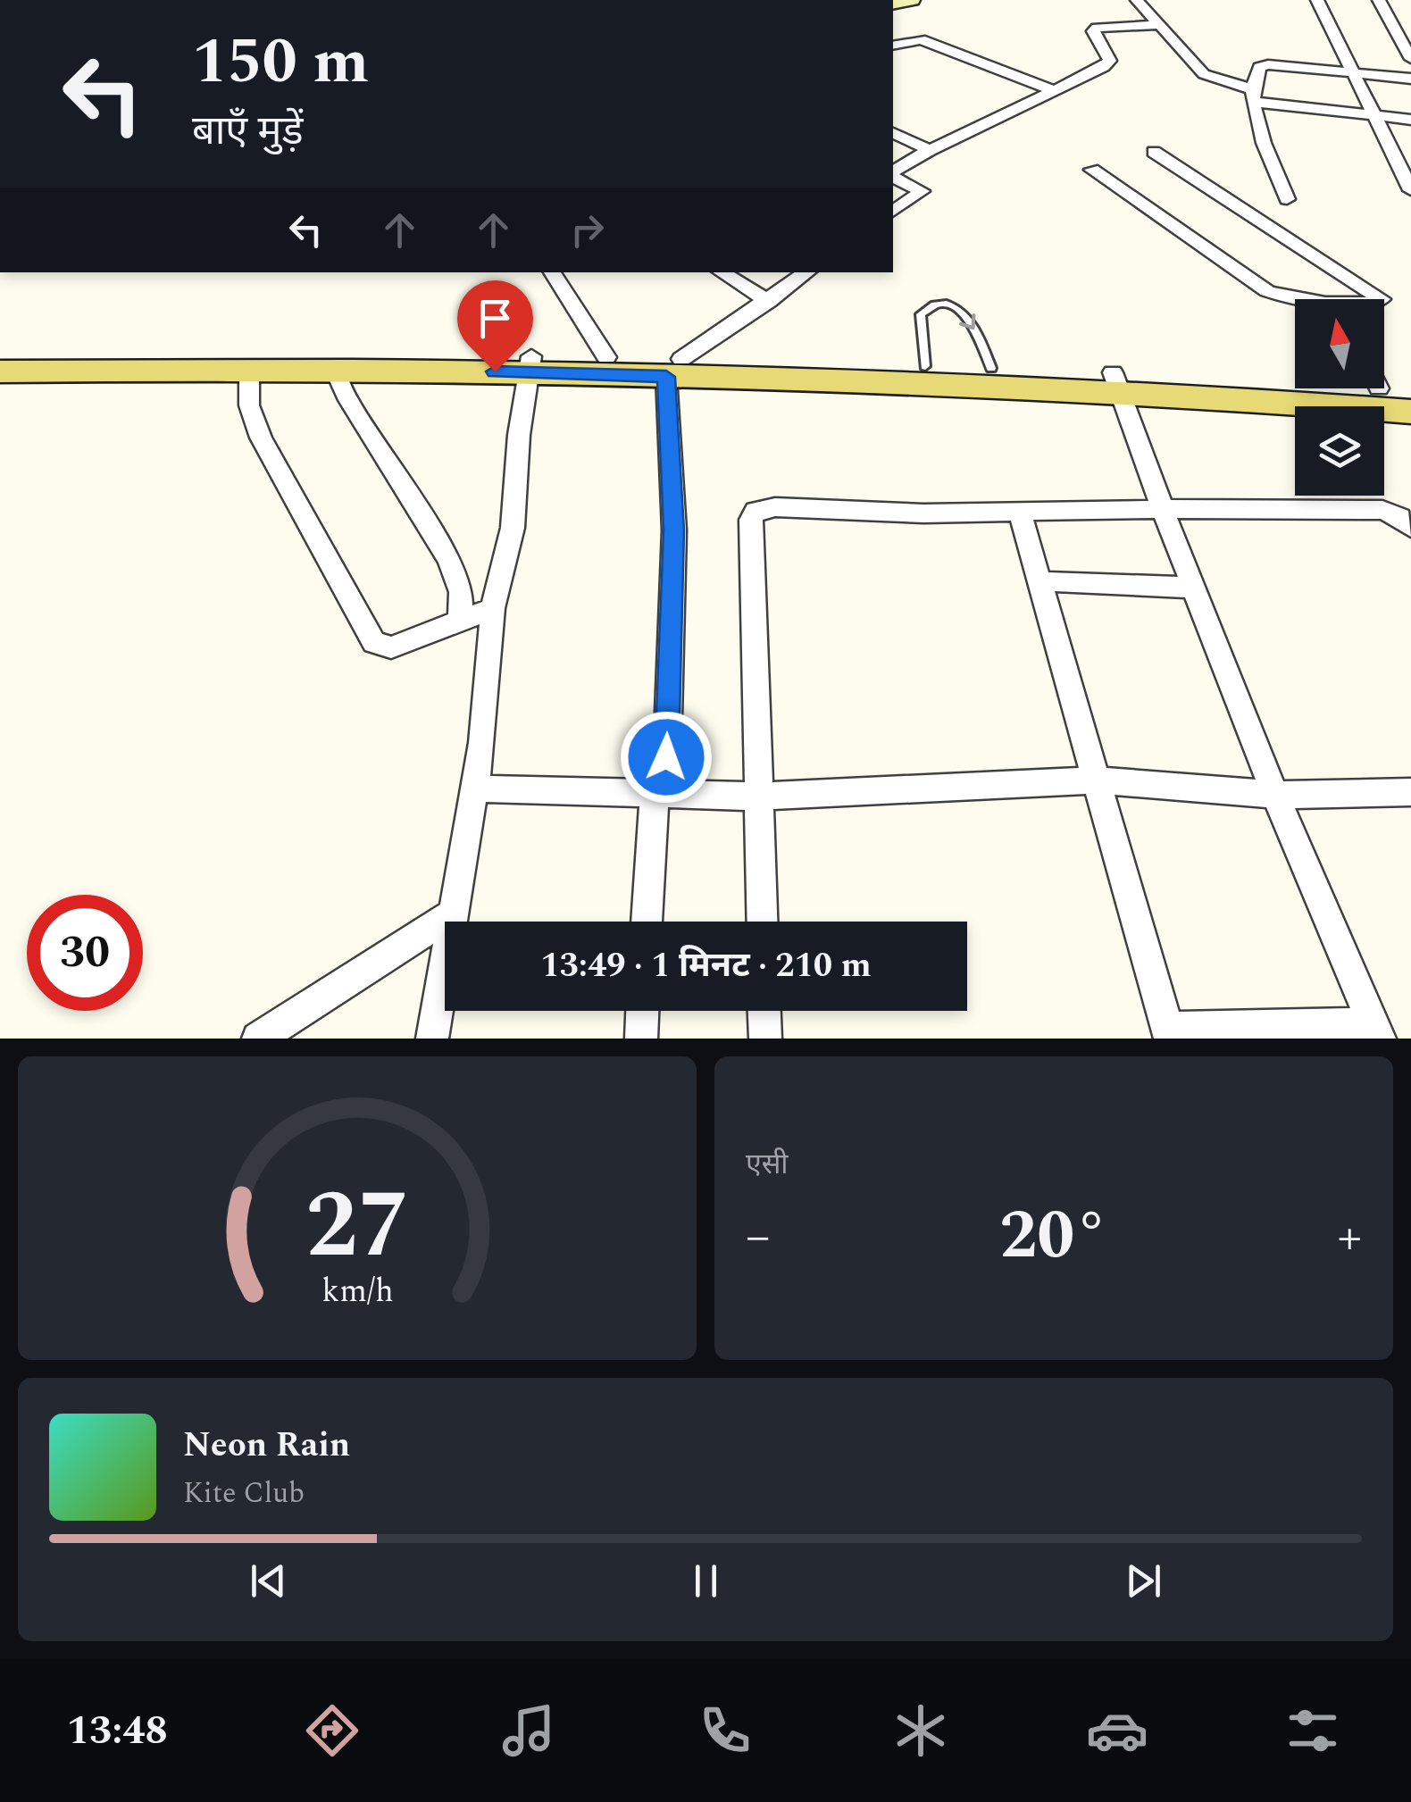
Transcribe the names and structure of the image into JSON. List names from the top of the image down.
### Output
{
  "north": "top",
  "page": {
    "turn": ["150 m", "बाएँ मुड़ें"],
    "limit": "30",
    "trip": "13:49 · 1 मिनट · 210 m",
    "tile": "एसी",
    "heat": ["−", "20°", "+"],
    "song": ["Neon Rain", "Kite Club"],
    "tabs": "13:48",
    "gauge": ["27", "km/h"]
  }
}
